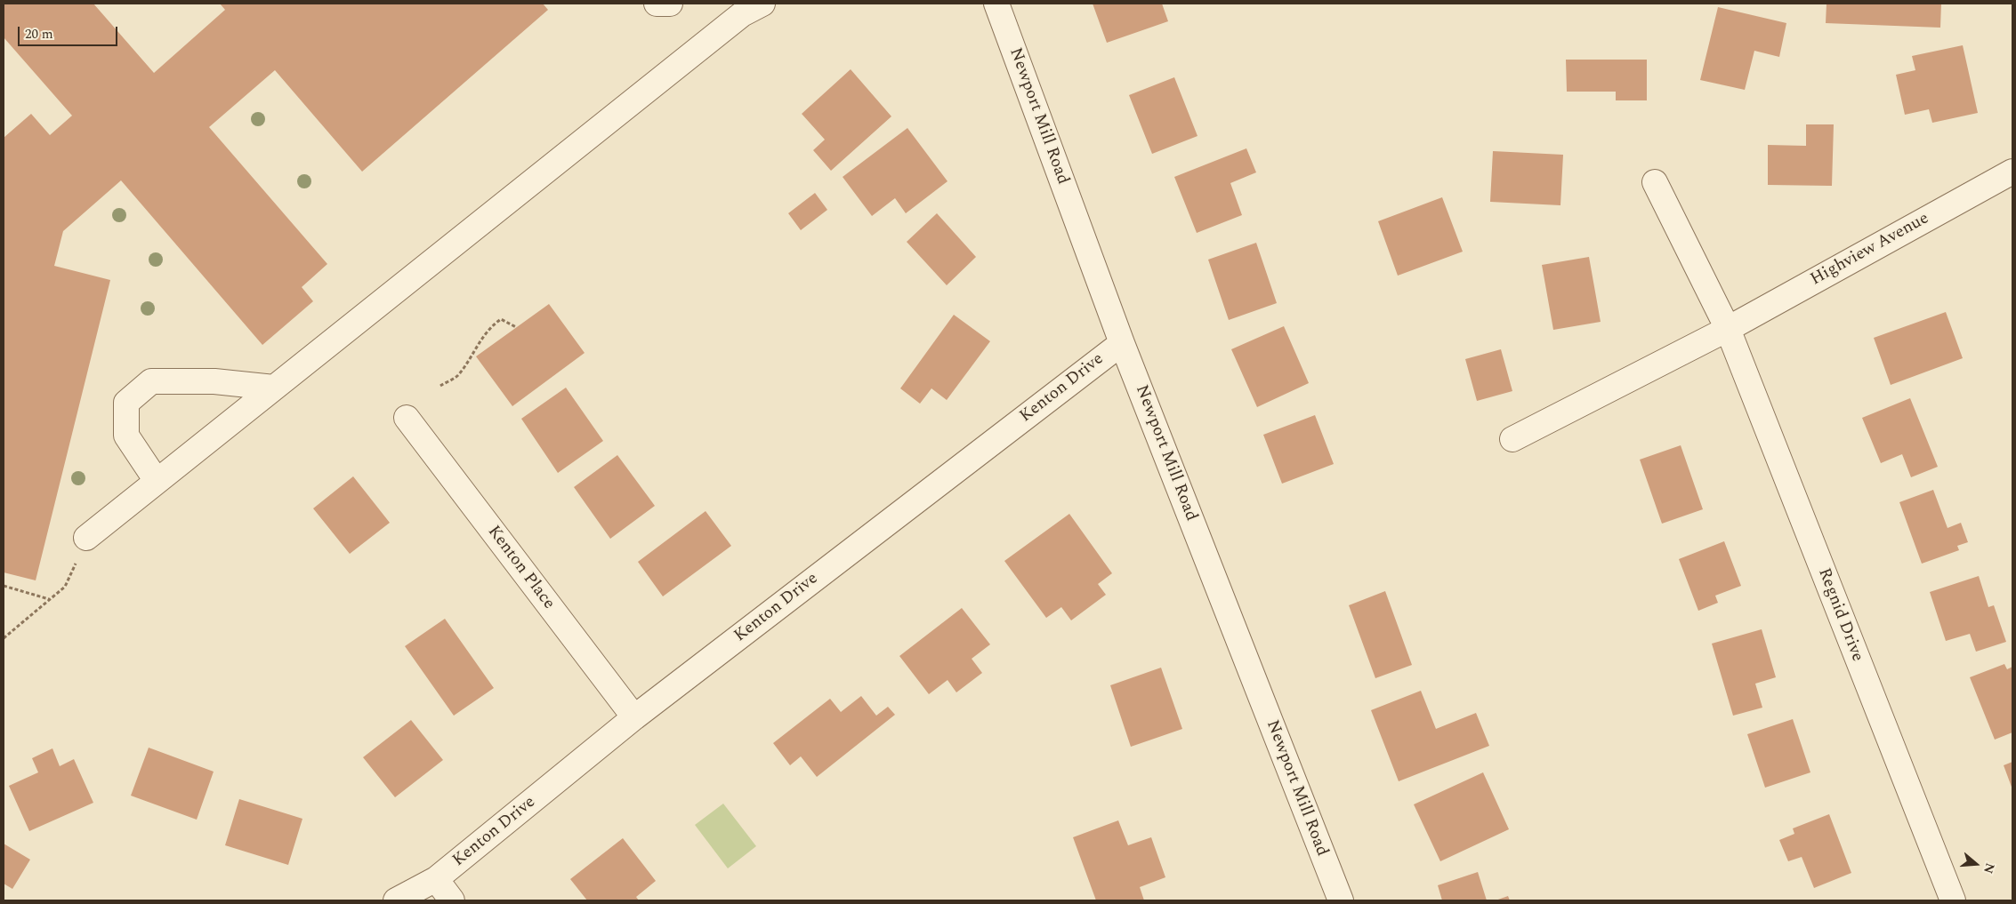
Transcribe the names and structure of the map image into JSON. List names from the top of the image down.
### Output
{
  "streets": {
    "street": [
      "Newport Mill Road",
      "Highview Avenue",
      "Kenton Drive",
      "Kenton Place",
      "Regnid Drive"
    ]
  },
  "crossings": [
    ["Newport Mill Road", "Kenton Drive"],
    ["Highview Avenue", "Regnid Drive"],
    ["Kenton Drive", "Kenton Place"]
  ],
  "scale_bar": "20 m",
  "north": "right"
}
